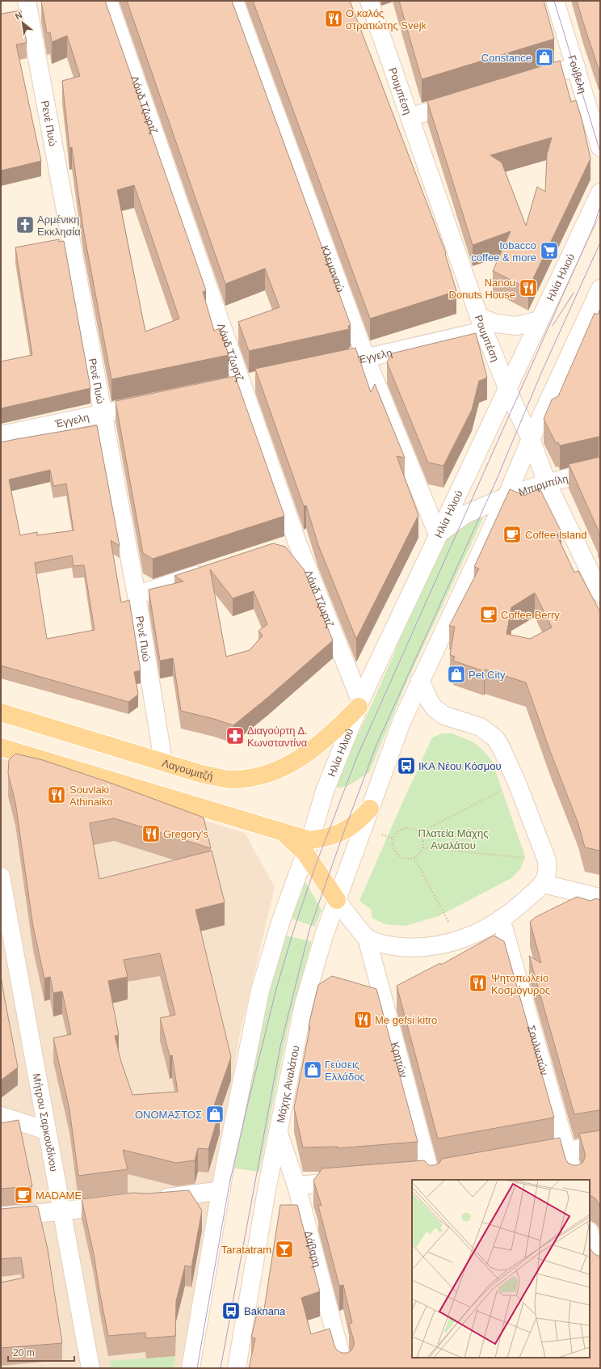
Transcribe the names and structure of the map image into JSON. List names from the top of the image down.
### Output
{
  "streets": {
    "main road": ["Λαγουμιτζή"],
    "street": [
      "Γούβελη",
      "Ρουμπέση",
      "Λόυδ Τζωρτζ",
      "Ρενέ Πυώ",
      "Κλεμανσώ",
      "Ηλία Ηλιού",
      "Έγγελη",
      "Μπιρμπίλη",
      "Σουλιωτών",
      "Κρητών",
      "Μάχης Αναλάτου",
      "Μήτρου Σαρκουδίνου",
      "Δάβαρη"
    ]
  },
  "crossings": [
    ["Ρουμπέση", "Ηλία Ηλιού"],
    ["Ρουμπέση", "Έγγελη"],
    ["Ρουμπέση", "Μπιρμπίλη"],
    ["Λόυδ Τζωρτζ", "Ηλία Ηλιού"],
    ["Λόυδ Τζωρτζ", "Λαγουμιτζή"],
    ["Ρενέ Πυώ", "Έγγελη"],
    ["Ρενέ Πυώ", "Λαγουμιτζή"],
    ["Κλεμανσώ", "Ηλία Ηλιού"],
    ["Κλεμανσώ", "Έγγελη"],
    ["Κλεμανσώ", "Μπιρμπίλη"],
    ["Ηλία Ηλιού", "Μπιρμπίλη"],
    ["Ηλία Ηλιού", "Λαγουμιτζή"],
    ["Μάχης Αναλάτου", "Δάβαρη"]
  ],
  "parks": ["Πλατεία Μάχης Αναλάτου"],
  "places": {
    "restaurant": [
      "Ο καλός στρατιώτης Svejk",
      "Nanou Donuts House",
      "Souvlaki Athinaiko",
      "Gregory's",
      "Ψητοπωλείο Κοσμόγυρος",
      "Me gefsi kitro"
    ],
    "shop": [
      "Constance",
      "Pet City",
      "Γεύσεις Ελλάδος",
      "ΟΝΟΜΑΣΤΟΣ"
    ],
    "church": ["Αρμένικη Εκκλησία"],
    "supermarket": ["tobacco coffee & more"],
    "cafe": ["Coffee Island", "Coffee Berry", "MADAME"],
    "pharmacy": ["Διαγούρτη Δ. Κωνσταντίνα"],
    "bus stop": ["ΙΚΑ Νέου Κόσμου", "Baknana"],
    "bar": ["Taratatram"]
  },
  "scale_bar": "20 m",
  "north": "top left"
}
